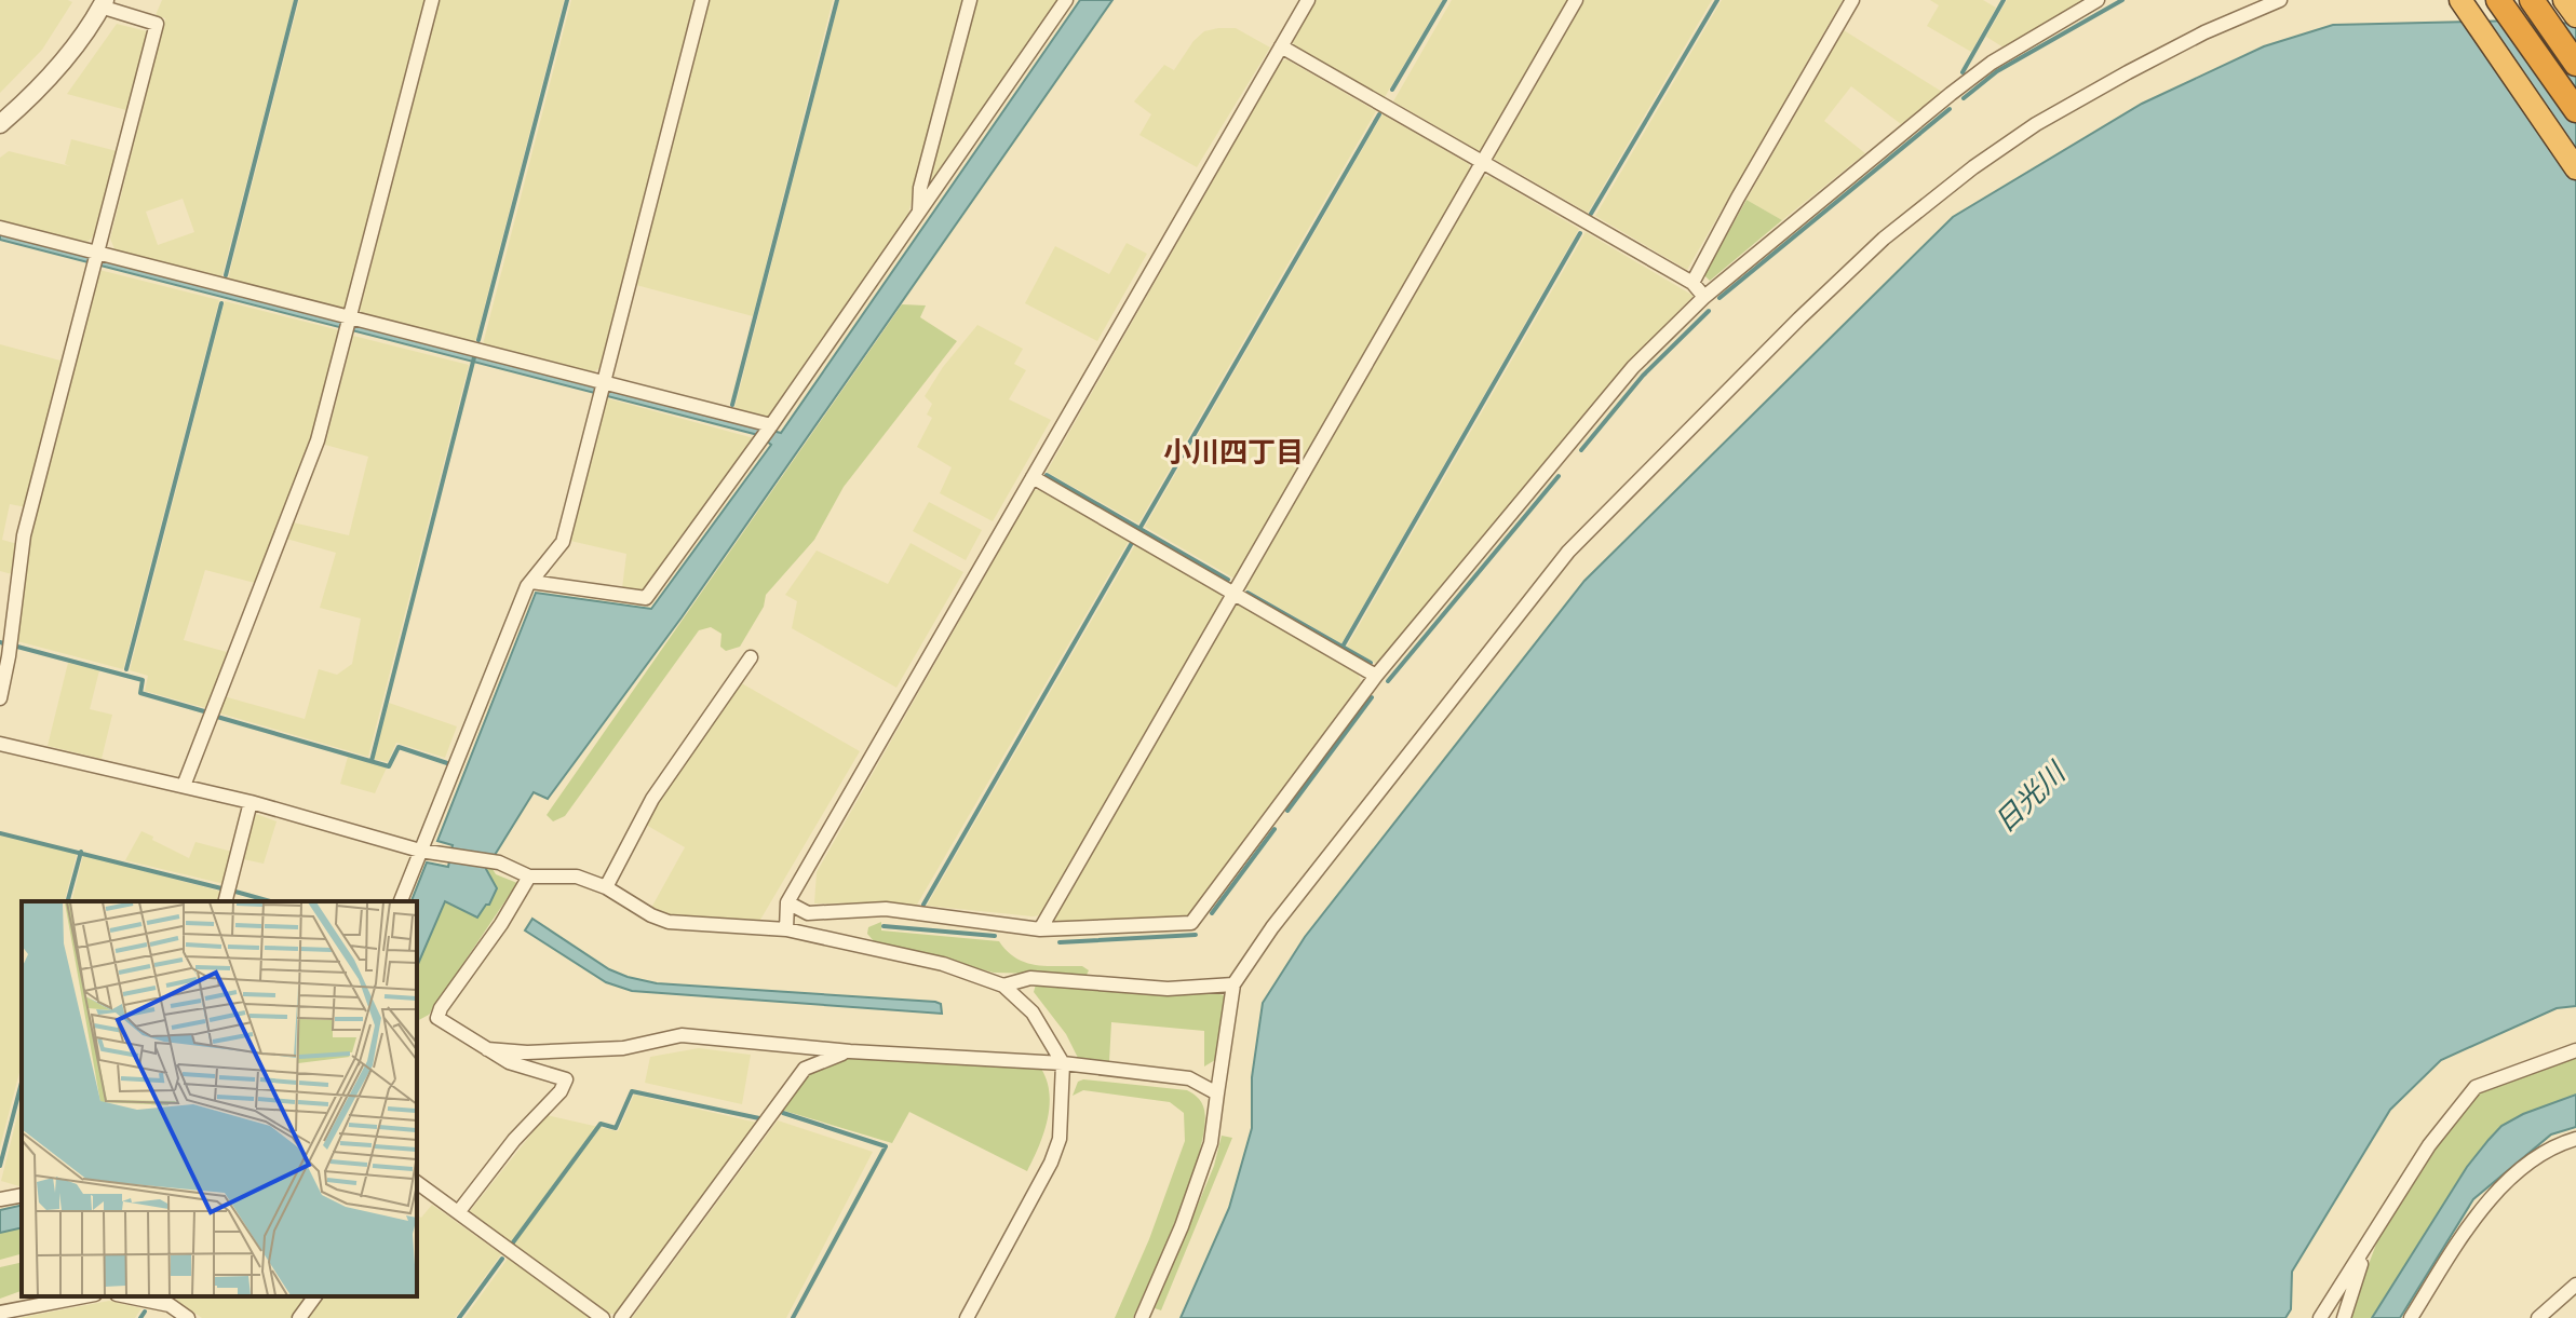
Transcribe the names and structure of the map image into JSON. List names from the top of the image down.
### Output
{
  "districts": ["小川四丁目"],
  "water": ["日光川"]
}
